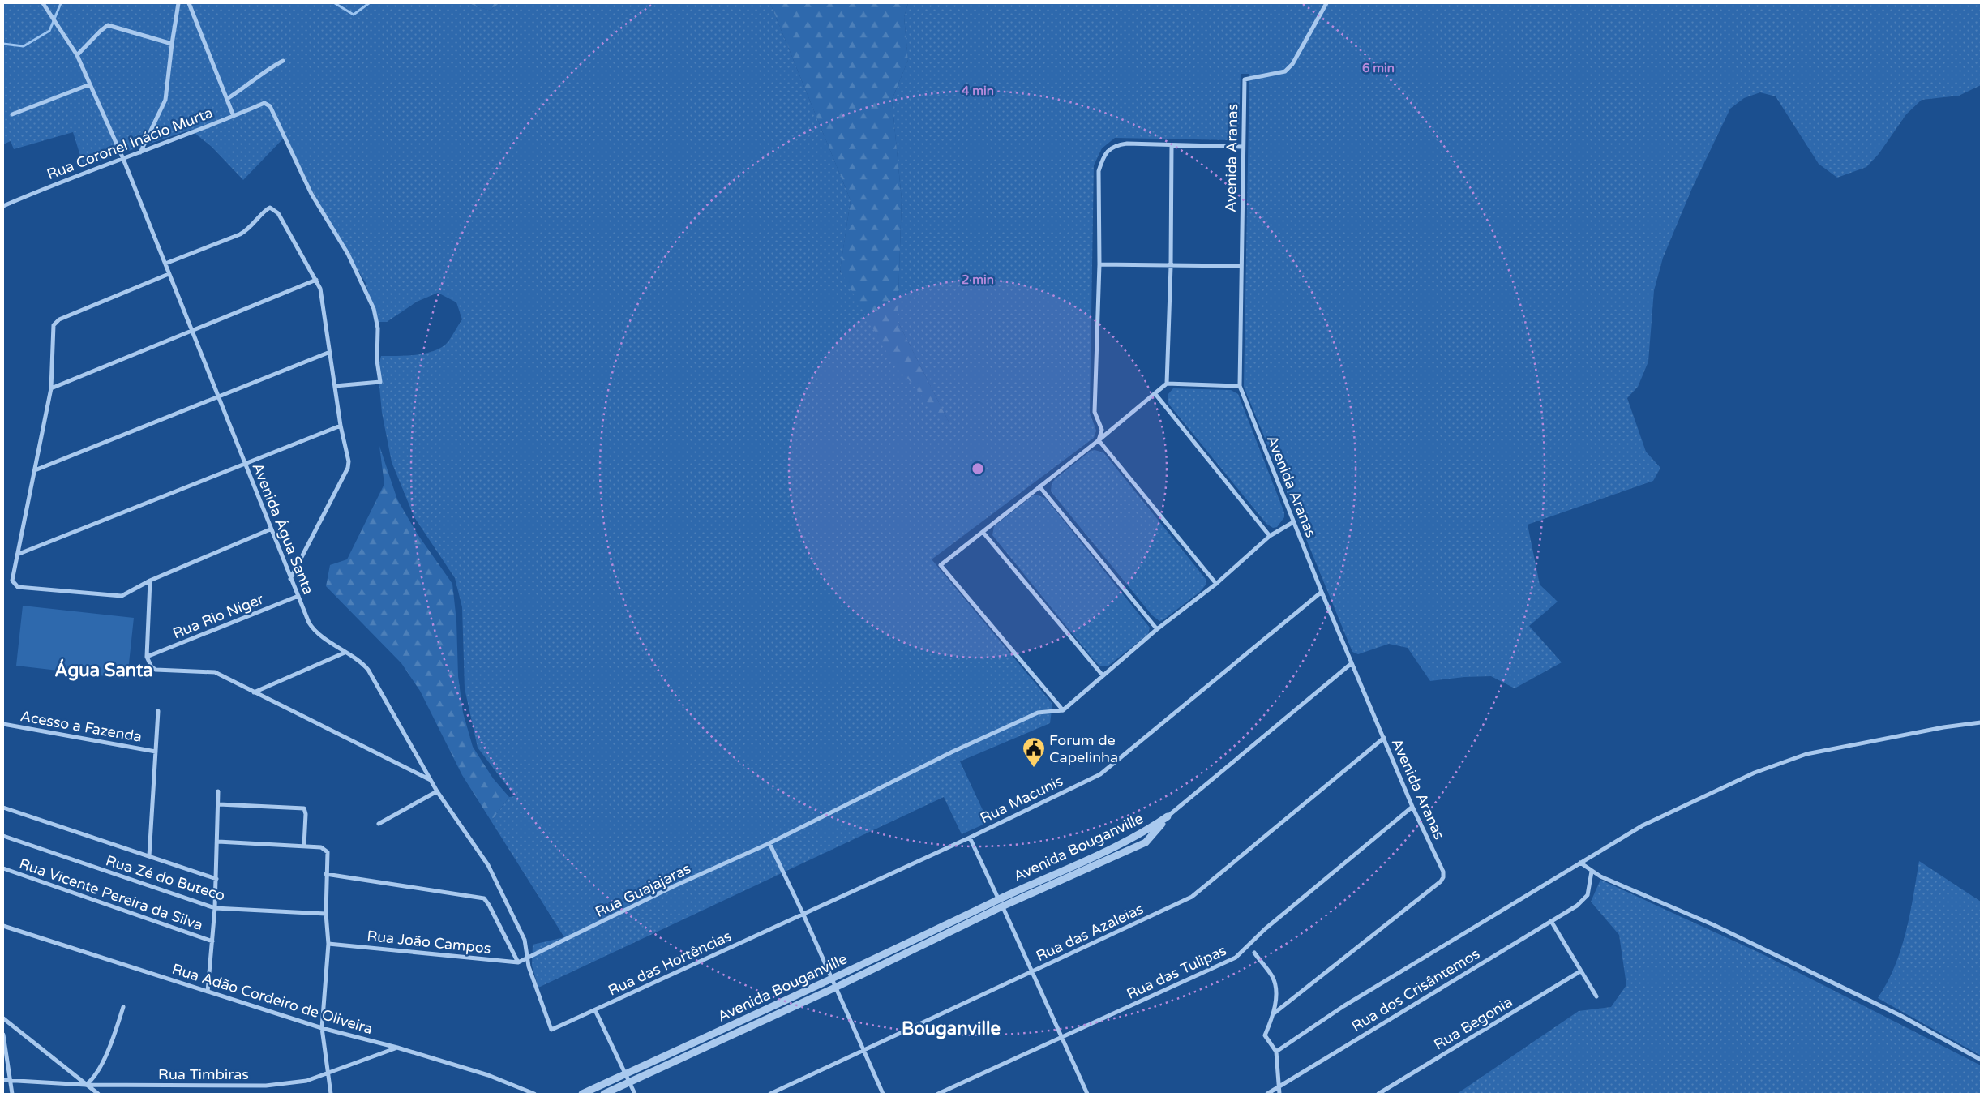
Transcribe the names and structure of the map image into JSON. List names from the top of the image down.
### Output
{
  "streets": {
    "street": [
      "Rua Coronel Inácio Murta",
      "Avenida Aranas",
      "Avenida Água Santa",
      "Rua Rio Níger",
      "Acesso a Fazenda",
      "Rua Macunis",
      "Avenida Bouganville",
      "Rua Zé do Buteco",
      "Rua Guajajaras",
      "Rua Vicente Pereira da Silva",
      "Rua das Azaleias",
      "Rua João Campos",
      "Rua das Hortências",
      "Rua das Tulipas",
      "Rua dos Crisântemos",
      "Rua Adão Cordeiro de Oliveira",
      "Rua Begonia",
      "Rua Timbiras"
    ]
  },
  "crossings": [
    ["Rua Coronel Inácio Murta", "Avenida Água Santa"],
    ["Avenida Aranas", "Rua Macunis"],
    ["Avenida Aranas", "Rua das Azaleias"],
    ["Avenida Aranas", "Rua das Tulipas"],
    ["Avenida Água Santa", "Rua Rio Níger"],
    ["Avenida Água Santa", "Rua Guajajaras"],
    ["Avenida Água Santa", "Rua das Hortências"],
    ["Rua Macunis", "Rua das Hortências"],
    ["Rua Adão Cordeiro de Oliveira", "Rua Timbiras"]
  ],
  "districts": ["Água Santa", "Bouganville"],
  "places": {
    "public building": ["Forum de Capelinha"]
  },
  "rings": ["6 min", "4 min", "2 min"]
}
